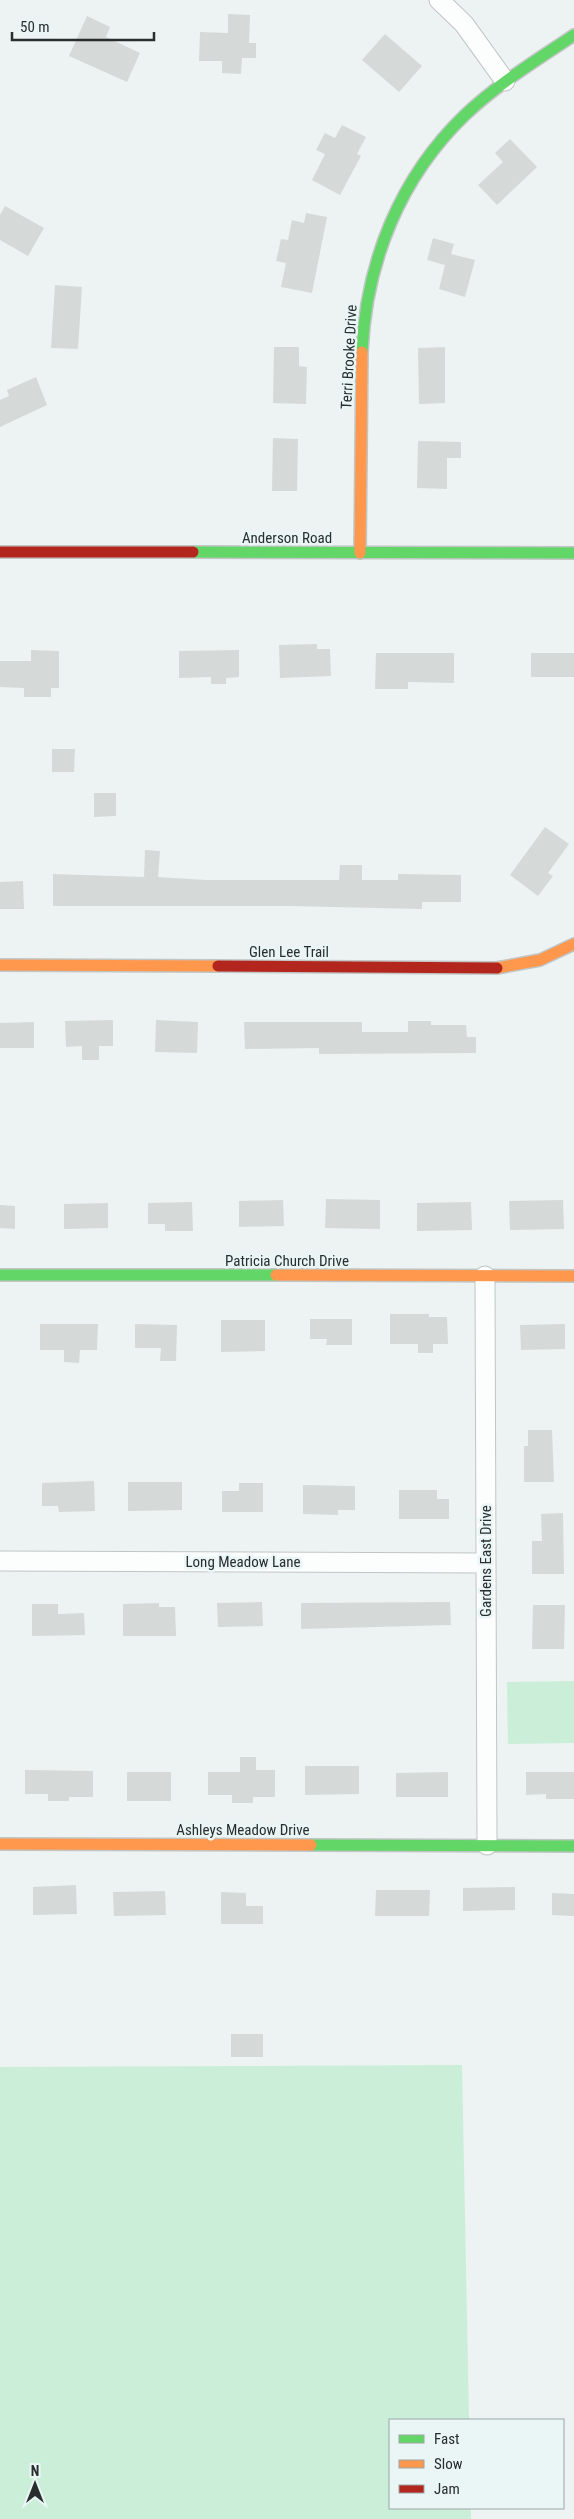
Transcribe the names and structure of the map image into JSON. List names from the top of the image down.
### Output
{
  "streets": {
    "street": [
      "Terri Brooke Drive",
      "Anderson Road",
      "Glen Lee Trail",
      "Patricia Church Drive",
      "Gardens East Drive",
      "Long Meadow Lane",
      "Ashleys Meadow Drive"
    ]
  },
  "crossings": [
    ["Terri Brooke Drive", "Anderson Road"],
    ["Patricia Church Drive", "Gardens East Drive"],
    ["Gardens East Drive", "Long Meadow Lane"],
    ["Gardens East Drive", "Ashleys Meadow Drive"]
  ],
  "legend": ["Fast", "Slow", "Jam"],
  "scale_bar": "50 m",
  "north": "top"
}
